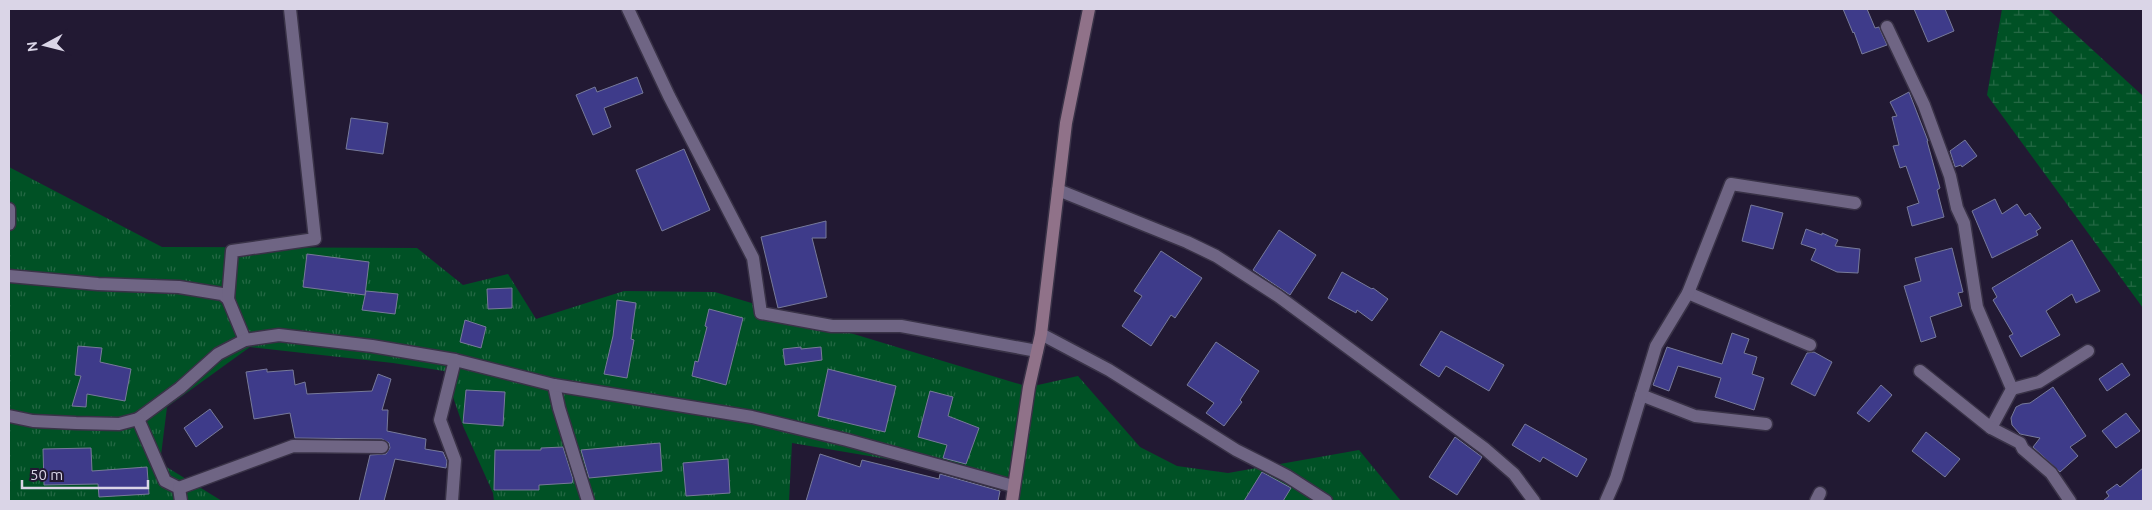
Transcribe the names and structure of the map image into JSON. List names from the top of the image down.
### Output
{
  "scale_bar": "50 m",
  "north": "left"
}
